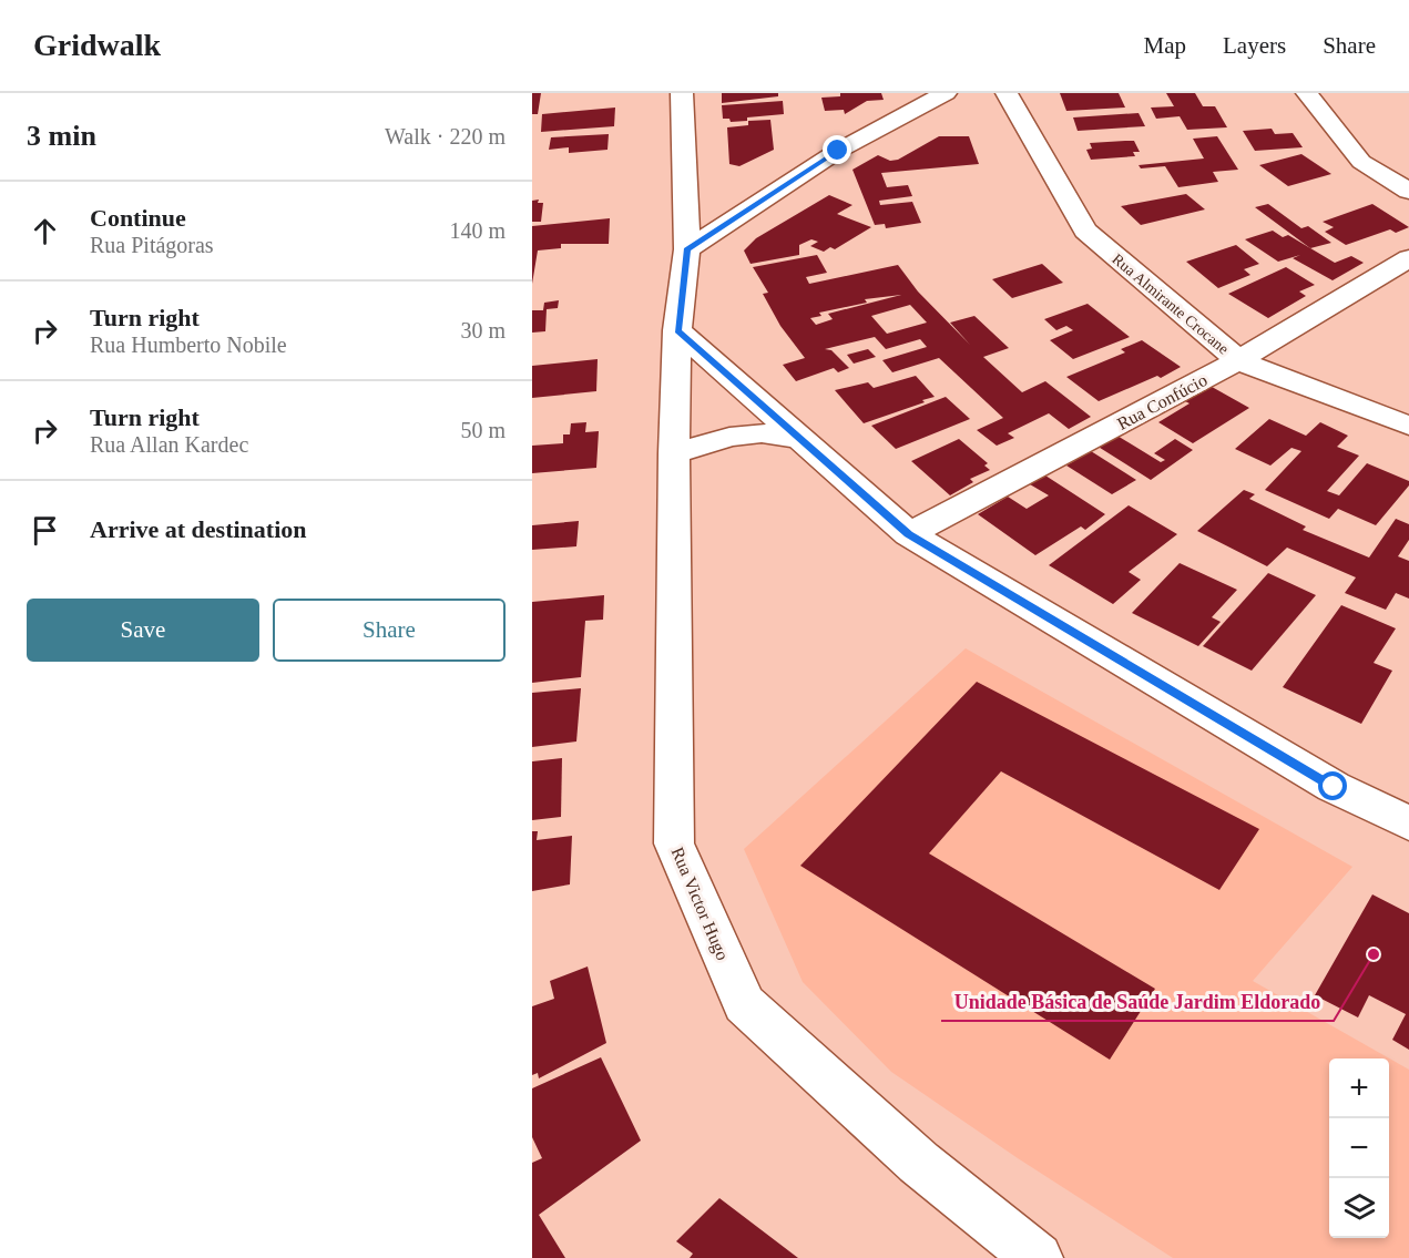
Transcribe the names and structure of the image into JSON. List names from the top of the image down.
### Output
{
  "streets": {
    "street": ["Rua Almirante Crocane", "Rua Confúcio", "Rua Victor Hugo"]
  },
  "crossings": [
    ["Rua Almirante Crocane", "Rua Confúcio"]
  ],
  "places": ["Unidade Básica de Saúde Jardim Eldorado"],
  "page": {
    "header": "Gridwalk",
    "nav": ["Map", "Layers", "Share"],
    "heading": ["3 min", "Walk · 220 m"],
    "list": [
      ["Continue", "Rua Pitágoras", "140 m"],
      ["Turn right", "Rua Humberto Nobile", "30 m"],
      ["Turn right", "Rua Allan Kardec", "50 m"],
      "Arrive at destination"
    ],
    "buttons": ["Save", "Share"],
    "map_buttons": ["+", "−"]
  }
}
